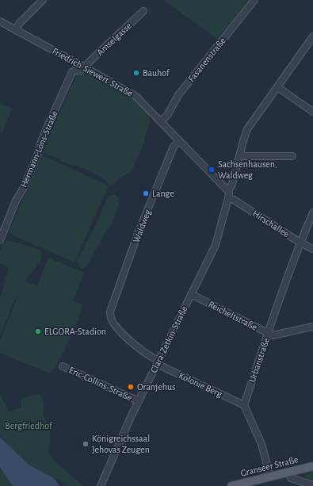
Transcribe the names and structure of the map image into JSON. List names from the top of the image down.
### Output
{
  "streets": {
    "main road": ["Granseer Straße"],
    "street": [
      "Amselgasse",
      "Fasanenstraße",
      "Friedrich-Siewert-Straße",
      "Hermann-Löns-Straße",
      "Hirschallee",
      "Waldweg",
      "Reicheltstraße",
      "Clara-Zetkin-Straße",
      "Urbanstraße",
      "Eric-Collins-Straße",
      "Kolonie Berg"
    ]
  },
  "crossings": [
    ["Amselgasse", "Friedrich-Siewert-Straße"],
    ["Amselgasse", "Hermann-Löns-Straße"],
    ["Fasanenstraße", "Friedrich-Siewert-Straße"],
    ["Friedrich-Siewert-Straße", "Hermann-Löns-Straße"],
    ["Friedrich-Siewert-Straße", "Waldweg"],
    ["Friedrich-Siewert-Straße", "Clara-Zetkin-Straße"],
    ["Hirschallee", "Clara-Zetkin-Straße"],
    ["Hirschallee", "Urbanstraße"],
    ["Waldweg", "Kolonie Berg"],
    ["Reicheltstraße", "Clara-Zetkin-Straße"],
    ["Reicheltstraße", "Urbanstraße"],
    ["Clara-Zetkin-Straße", "Eric-Collins-Straße"],
    ["Clara-Zetkin-Straße", "Kolonie Berg"],
    ["Urbanstraße", "Kolonie Berg"]
  ],
  "parks": ["Bergfriedhof"],
  "places": {
    "other": [
      "Bauhof",
      "Lange",
      "ELGORA-Stadion",
      "Oranjehus",
      "Königreichssaal Jehovas Zeugen"
    ],
    "transit": ["Sachsenhausen, Waldweg"]
  }
}
